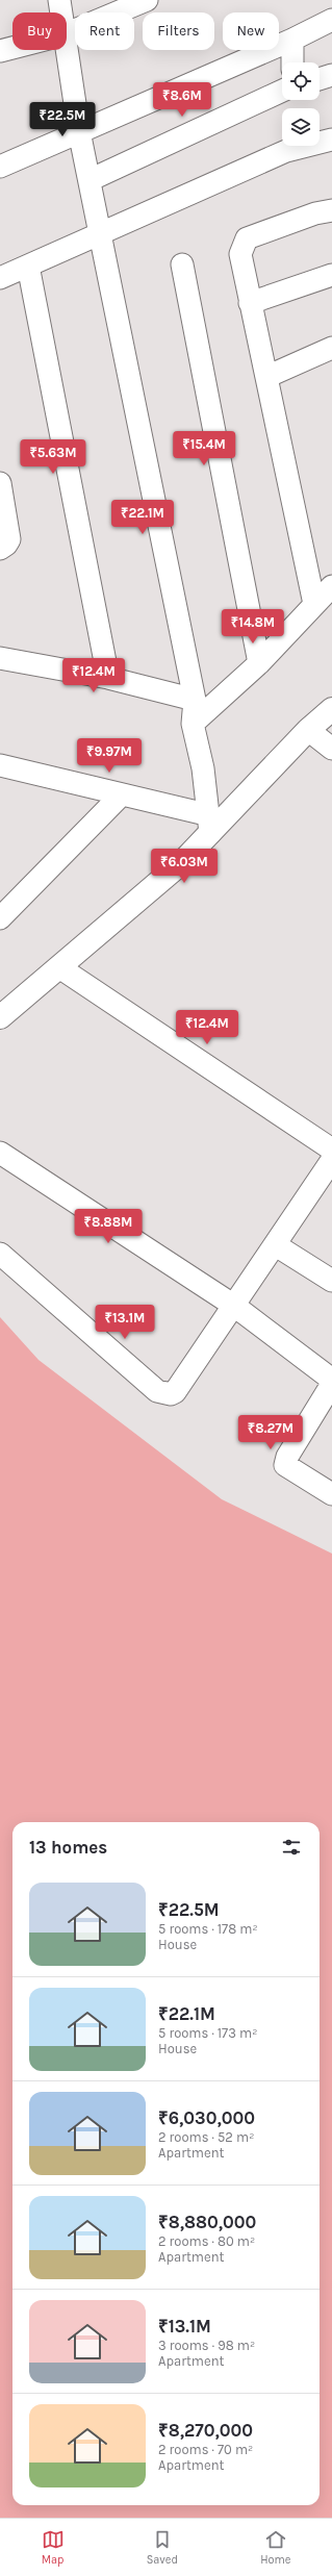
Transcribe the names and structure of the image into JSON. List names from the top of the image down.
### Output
{
  "page": {
    "chip": [
      "Buy",
      "Rent",
      "Filters",
      "New"
    ],
    "price": [
      "₹8.6M",
      "₹22.5M",
      "₹15.4M",
      "₹5.63M",
      "₹22.1M",
      "₹14.8M",
      "₹12.4M",
      "₹9.97M",
      "₹6.03M",
      "₹12.4M",
      "₹8.88M",
      "₹13.1M",
      "₹8.27M"
    ],
    "heading": "13 homes",
    "list": [
      {
        "name": "₹22.5M",
        "note": "5 rooms · 178 m² · House"
      },
      {
        "name": "₹22.1M",
        "note": "5 rooms · 173 m² · House"
      },
      {
        "name": "₹6,030,000",
        "note": "2 rooms · 52 m² · Apartment"
      },
      {
        "name": "₹8,880,000",
        "note": "2 rooms · 80 m² · Apartment"
      },
      {
        "name": "₹13.1M",
        "note": "3 rooms · 98 m² · Apartment"
      },
      {
        "name": "₹8,270,000",
        "note": "2 rooms · 70 m² · Apartment"
      }
    ],
    "tabs": ["Map", "Saved", "Home"]
  }
}
